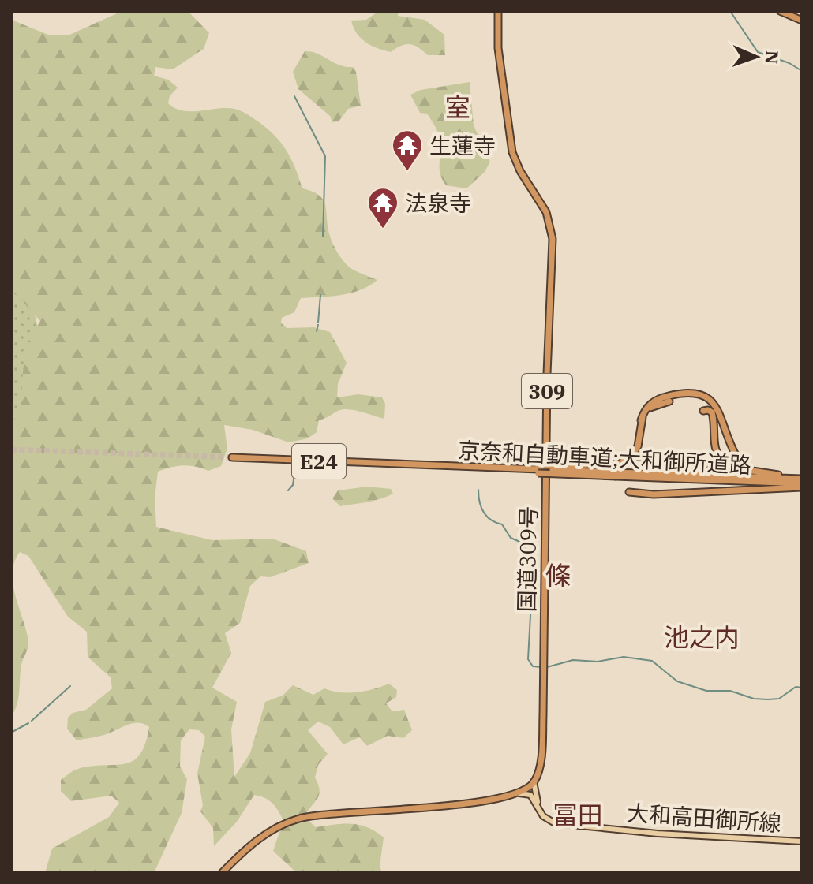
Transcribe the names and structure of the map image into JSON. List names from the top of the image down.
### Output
{
  "streets": {
    "highway": [
      "309",
      "京奈和自動車道;大和御所道路",
      "E24",
      "国道309号"
    ],
    "main road": ["大和高田御所線"]
  },
  "districts": [
    "室",
    "條",
    "池之内",
    "冨田"
  ],
  "places": {
    "temple": ["生蓮寺", "法泉寺"]
  },
  "north": "right"
}
